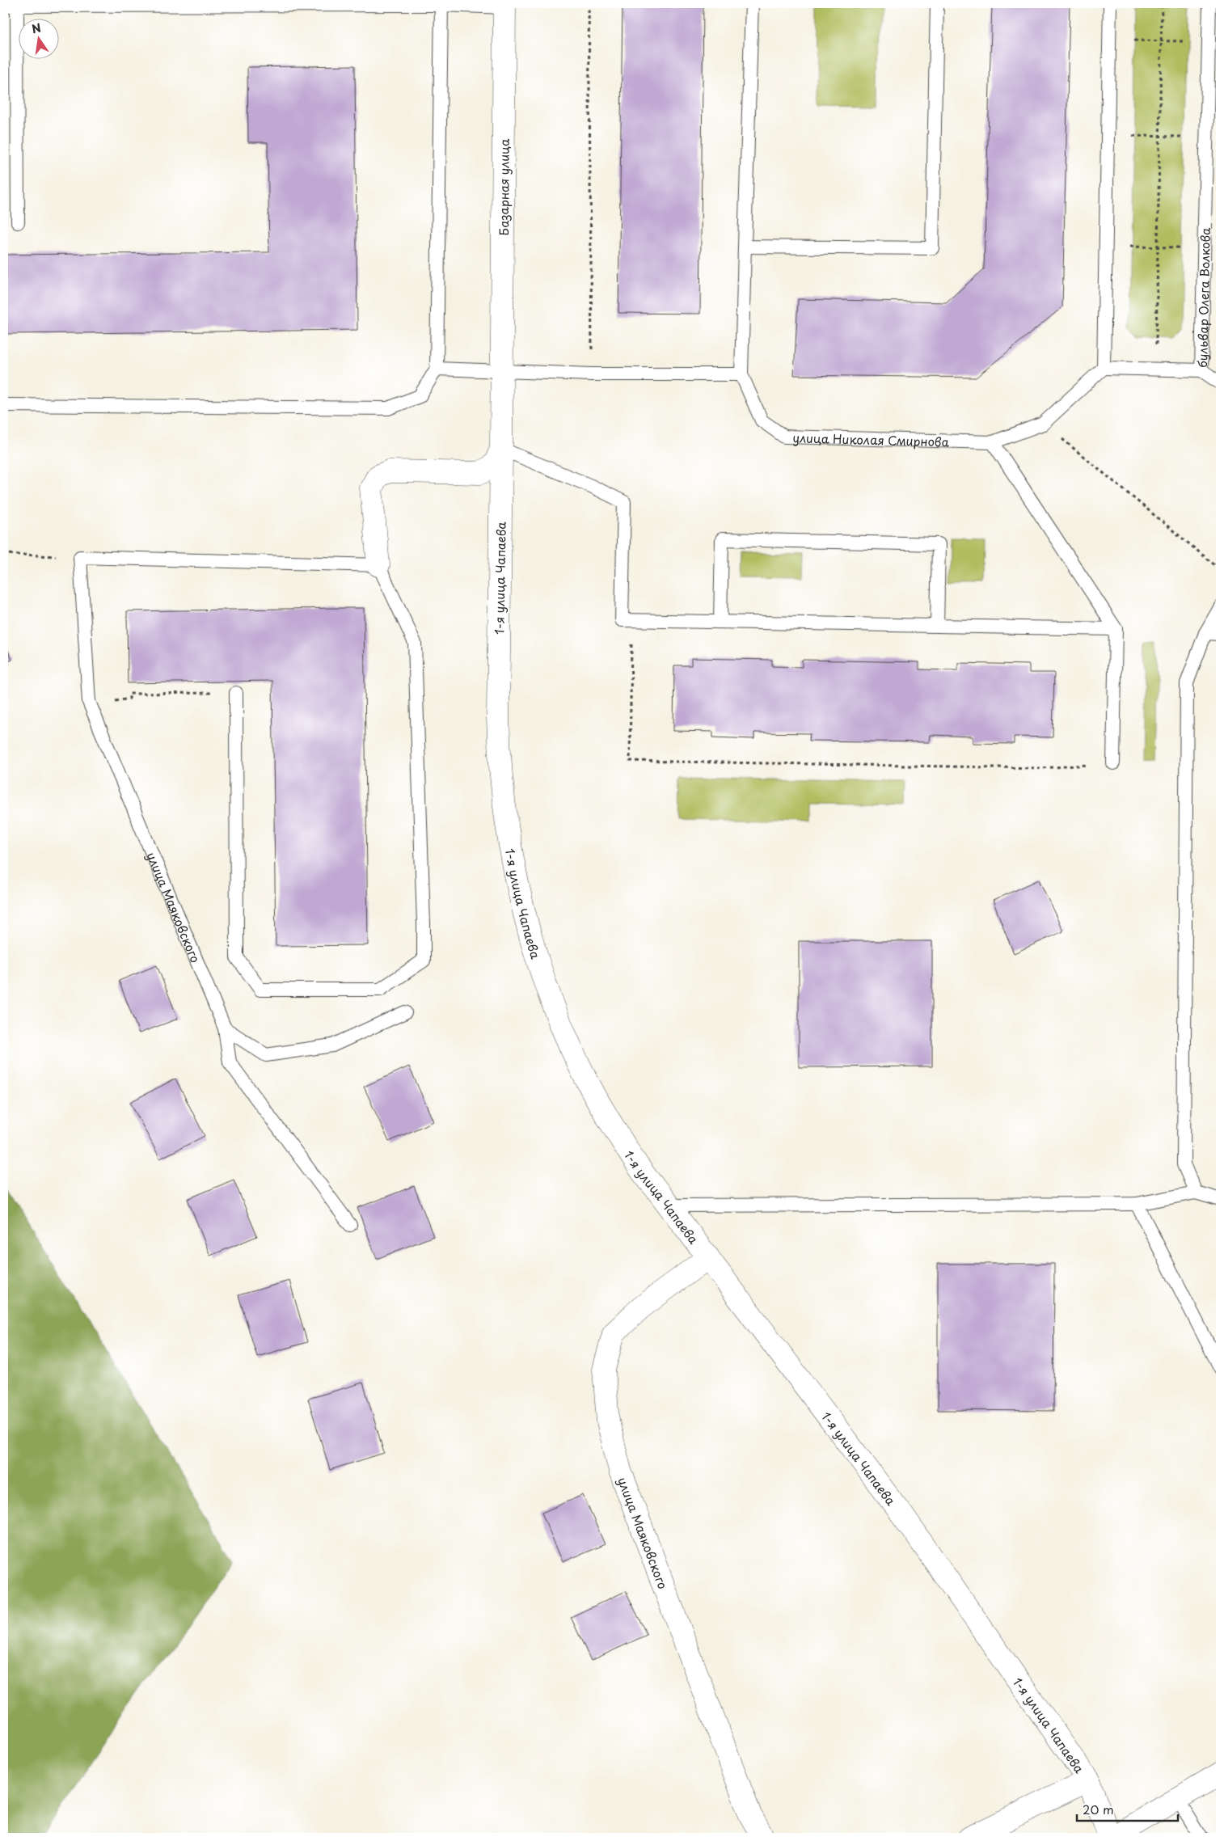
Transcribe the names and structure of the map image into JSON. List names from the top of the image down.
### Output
{
  "streets": {
    "street": ["Базарная улица", "1-я улица Чапаева", "улица Маяковского"],
    "lane": ["бульвар Олега Волкова", "улица Николая Смирнова"]
  },
  "crossings": [
    ["Базарная улица", "1-я улица Чапаева"],
    ["бульвар Олега Волкова", "улица Николая Смирнова"],
    ["1-я улица Чапаева", "улица Маяковского"]
  ],
  "scale_bar": "20 m",
  "north": "top"
}
